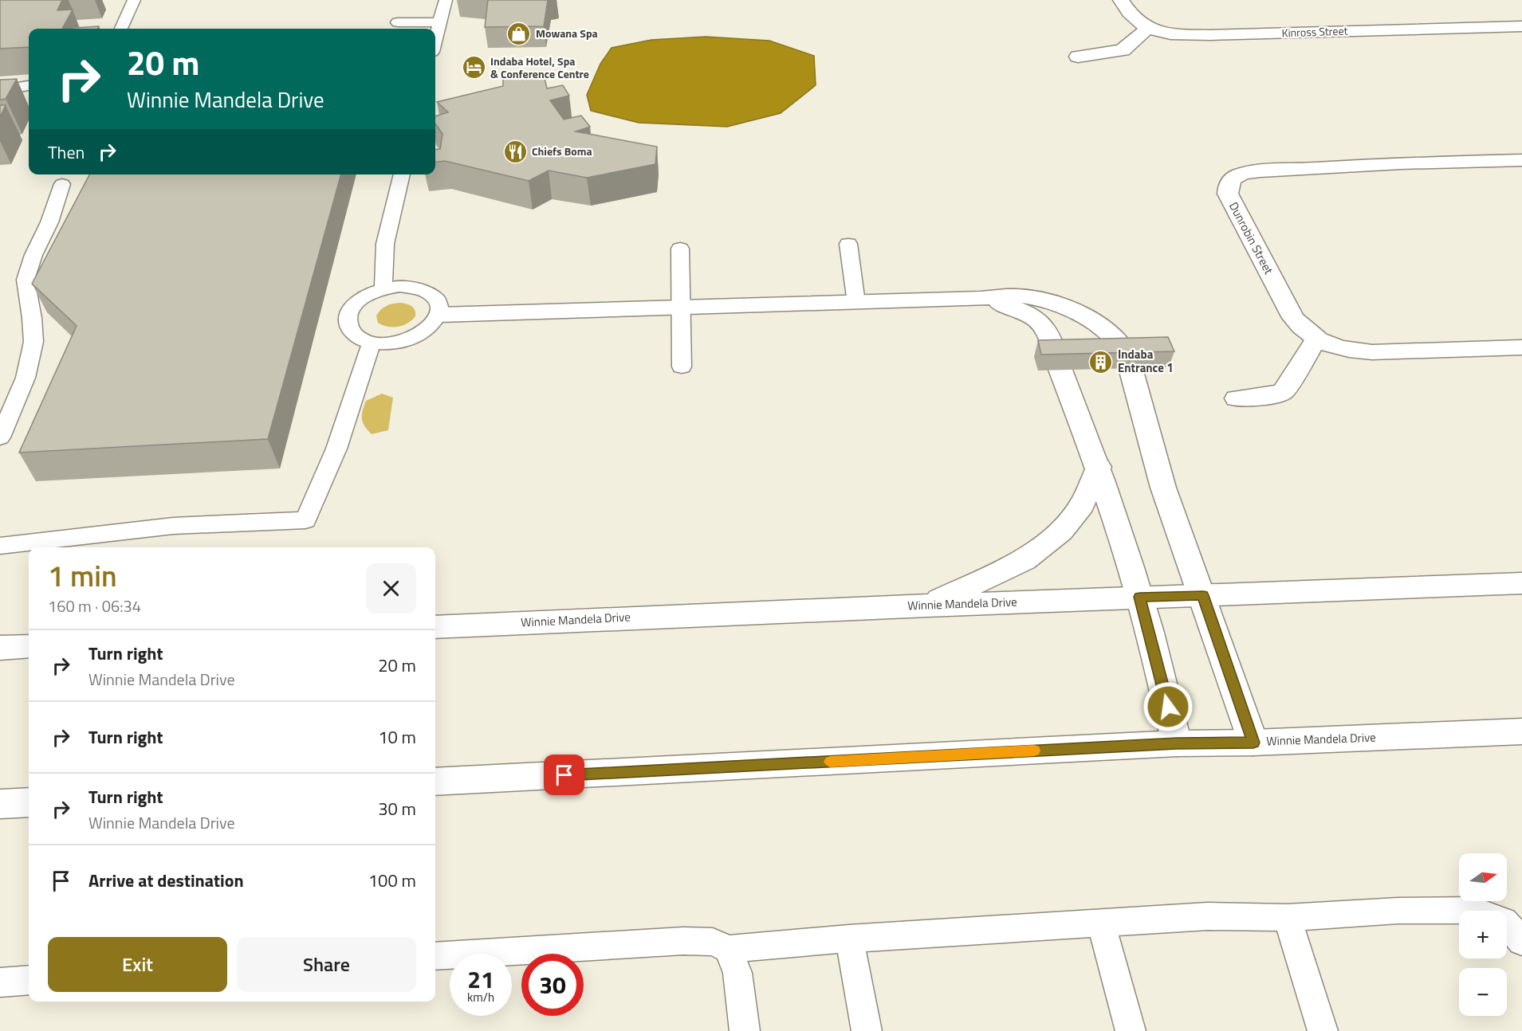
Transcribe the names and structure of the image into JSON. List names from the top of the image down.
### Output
{
  "streets": {
    "street": ["Kinross Street", "Dunrobin Street", "Winnie Mandela Drive"]
  },
  "places": {
    "shop": ["Mowana Spa"],
    "hotel": ["Indaba Hotel, Spa & Conference Centre"],
    "restaurant": ["Chiefs Boma"],
    "building": ["Indaba Entrance 1"]
  },
  "north": "right",
  "page": {
    "turn": ["20 m", "Winnie Mandela Drive"],
    "then": "Then",
    "heading": ["1 min", "160 m · 06:34"],
    "list": [
      {
        "name": "Turn right",
        "note": "Winnie Mandela Drive",
        "value": "20 m"
      },
      {
        "name": "Turn right",
        "value": "10 m"
      },
      {
        "name": "Turn right",
        "note": "Winnie Mandela Drive",
        "value": "30 m"
      },
      {
        "name": "Arrive at destination",
        "value": "100 m"
      }
    ],
    "map_buttons": ["+", "−"],
    "buttons": ["Exit", "Share"],
    "speed": "21 km/h",
    "limit": "30"
  }
}
